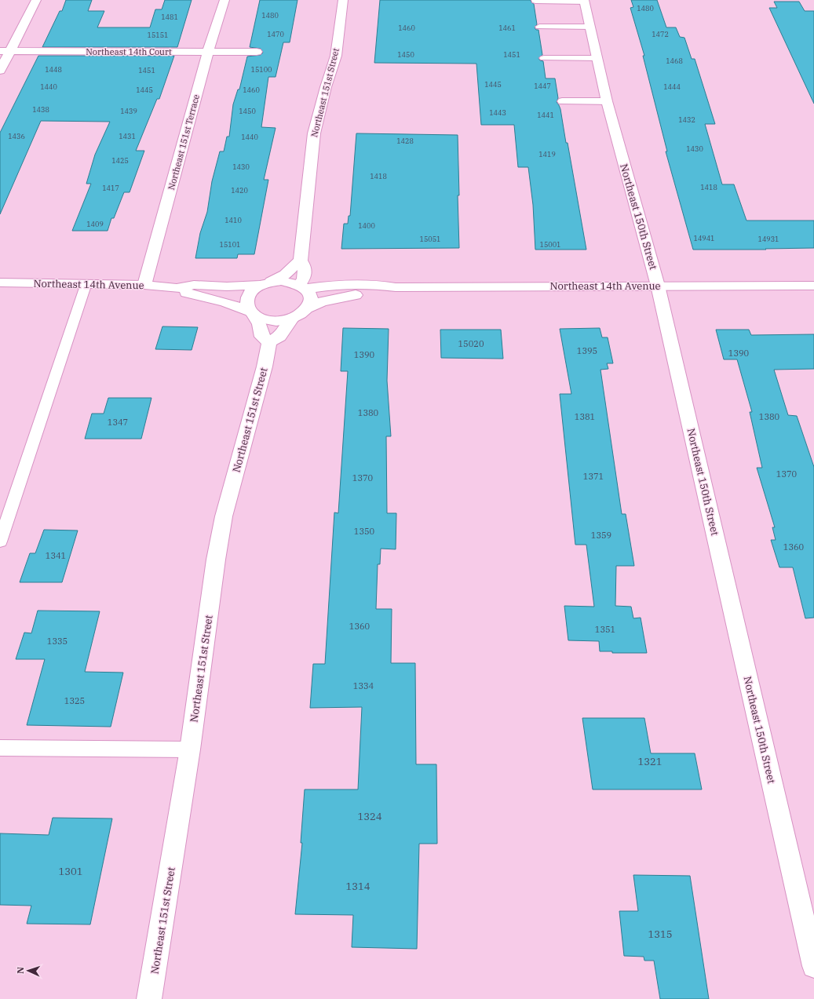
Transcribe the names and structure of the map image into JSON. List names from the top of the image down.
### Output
{
  "streets": {
    "street": [
      "Northeast 14th Court",
      "Northeast 151st Street",
      "Northeast 151st Terrace",
      "Northeast 150th Street",
      "Northeast 14th Avenue"
    ]
  },
  "crossings": [
    ["Northeast 14th Court", "Northeast 151st Terrace"],
    ["Northeast 151st Street", "Northeast 14th Avenue"],
    ["Northeast 151st Terrace", "Northeast 14th Avenue"],
    ["Northeast 150th Street", "Northeast 14th Avenue"]
  ],
  "house_numbers": [
    "1480",
    "1480",
    "1481",
    "1460",
    "1461",
    "1470",
    "1472",
    "15151",
    "1450",
    "1451",
    "1468",
    "1448",
    "15100",
    "1451",
    "1445",
    "1447",
    "1440",
    "1444",
    "1445",
    "1460",
    "1438",
    "1439",
    "1450",
    "1443",
    "1441",
    "1432",
    "1436",
    "1431",
    "1440",
    "1428",
    "1430",
    "1419",
    "1425",
    "1430",
    "1418",
    "1418",
    "1417",
    "1420",
    "1410",
    "1409",
    "1400",
    "14941",
    "15051",
    "14931",
    "15101",
    "15001",
    "15020",
    "1395",
    "1390",
    "1390",
    "1380",
    "1381",
    "1380",
    "1347",
    "1370",
    "1371",
    "1370",
    "1350",
    "1359",
    "1360",
    "1341",
    "1360",
    "1351",
    "1335",
    "1334",
    "1325",
    "1321",
    "1324",
    "1301",
    "1314",
    "1315"
  ],
  "north": "left"
}
